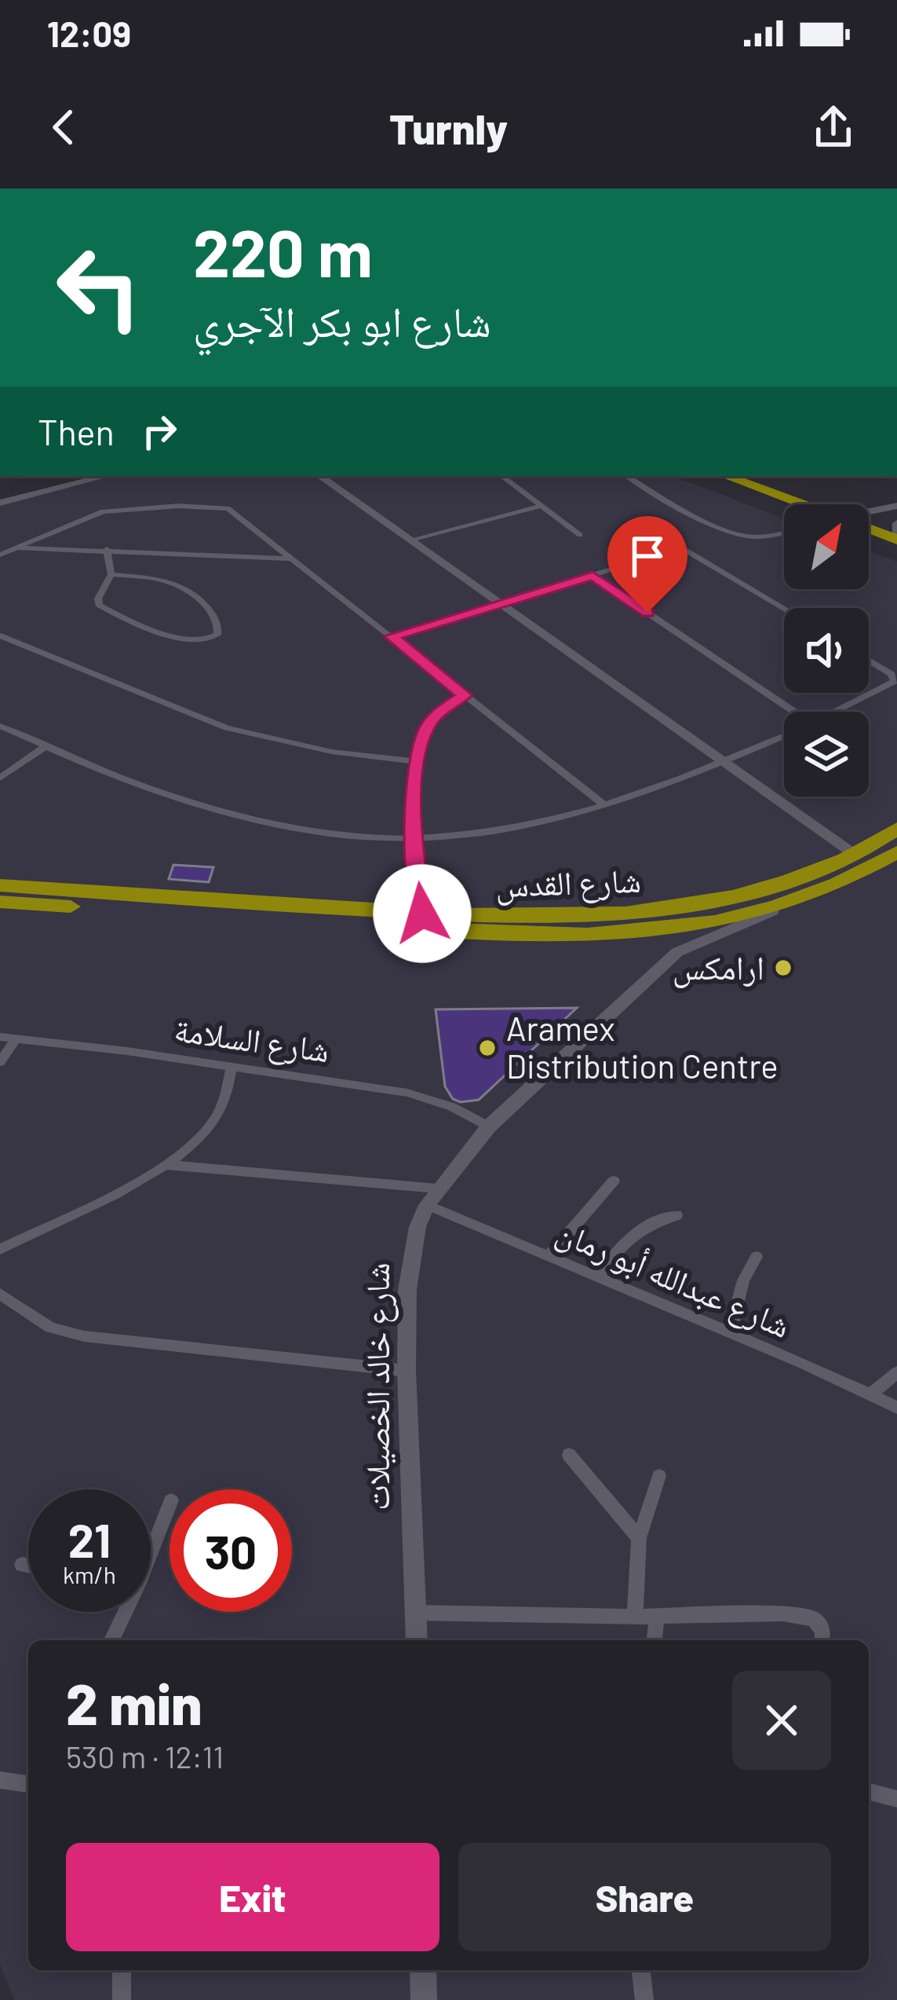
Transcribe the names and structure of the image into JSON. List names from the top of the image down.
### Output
{
  "streets": {
    "highway": ["شارع القدس"],
    "street": ["شارع السلامة", "شارع عبدالله أبو رمان", "شارع خالد الخصيلات"]
  },
  "crossings": [
    ["شارع القدس", "شارع خالد الخصيلات"],
    ["شارع السلامة", "شارع خالد الخصيلات"],
    ["شارع عبدالله أبو رمان", "شارع خالد الخصيلات"]
  ],
  "places": ["ارامكس", "Aramex Distribution Centre"],
  "north": "top right",
  "page": {
    "status": "12:09",
    "header": "Turnly",
    "turn": ["220 m", "شارع ابو بكر الآجري"],
    "then": "Then",
    "speed": "21 km/h",
    "limit": "30",
    "heading": ["2 min", "530 m · 12:11"],
    "buttons": ["Exit", "Share"]
  }
}
